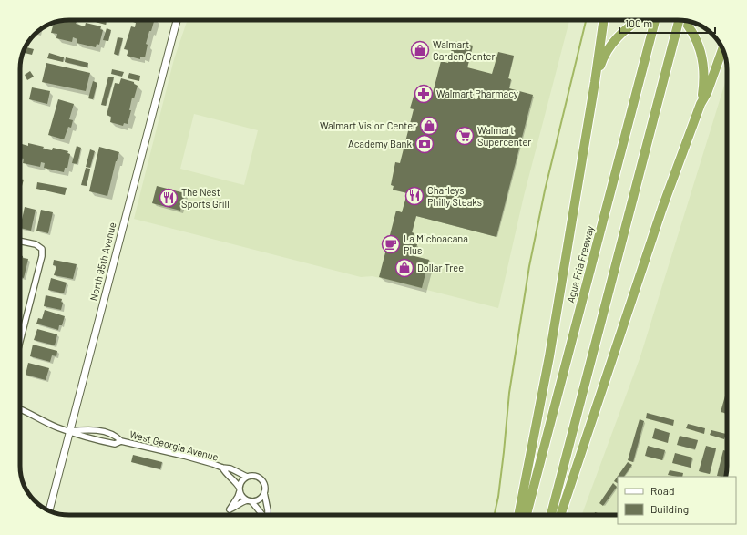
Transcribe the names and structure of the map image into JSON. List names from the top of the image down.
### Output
{
  "streets": {
    "highway": ["Agua Fria Freeway"],
    "street": ["North 95th Avenue", "West Georgia Avenue"]
  },
  "crossings": [
    ["North 95th Avenue", "West Georgia Avenue"]
  ],
  "places": {
    "shop": ["Walmart Garden Center", "Walmart Vision Center", "Dollar Tree"],
    "pharmacy": ["Walmart Pharmacy"],
    "supermarket": ["Walmart Supercenter"],
    "bank": ["Academy Bank"],
    "restaurant": ["Charleys Philly Steaks", "The Nest Sports Grill"],
    "cafe": ["La Michoacana Plus"]
  },
  "legend": ["Road", "Building"],
  "scale_bar": "100 m"
}
